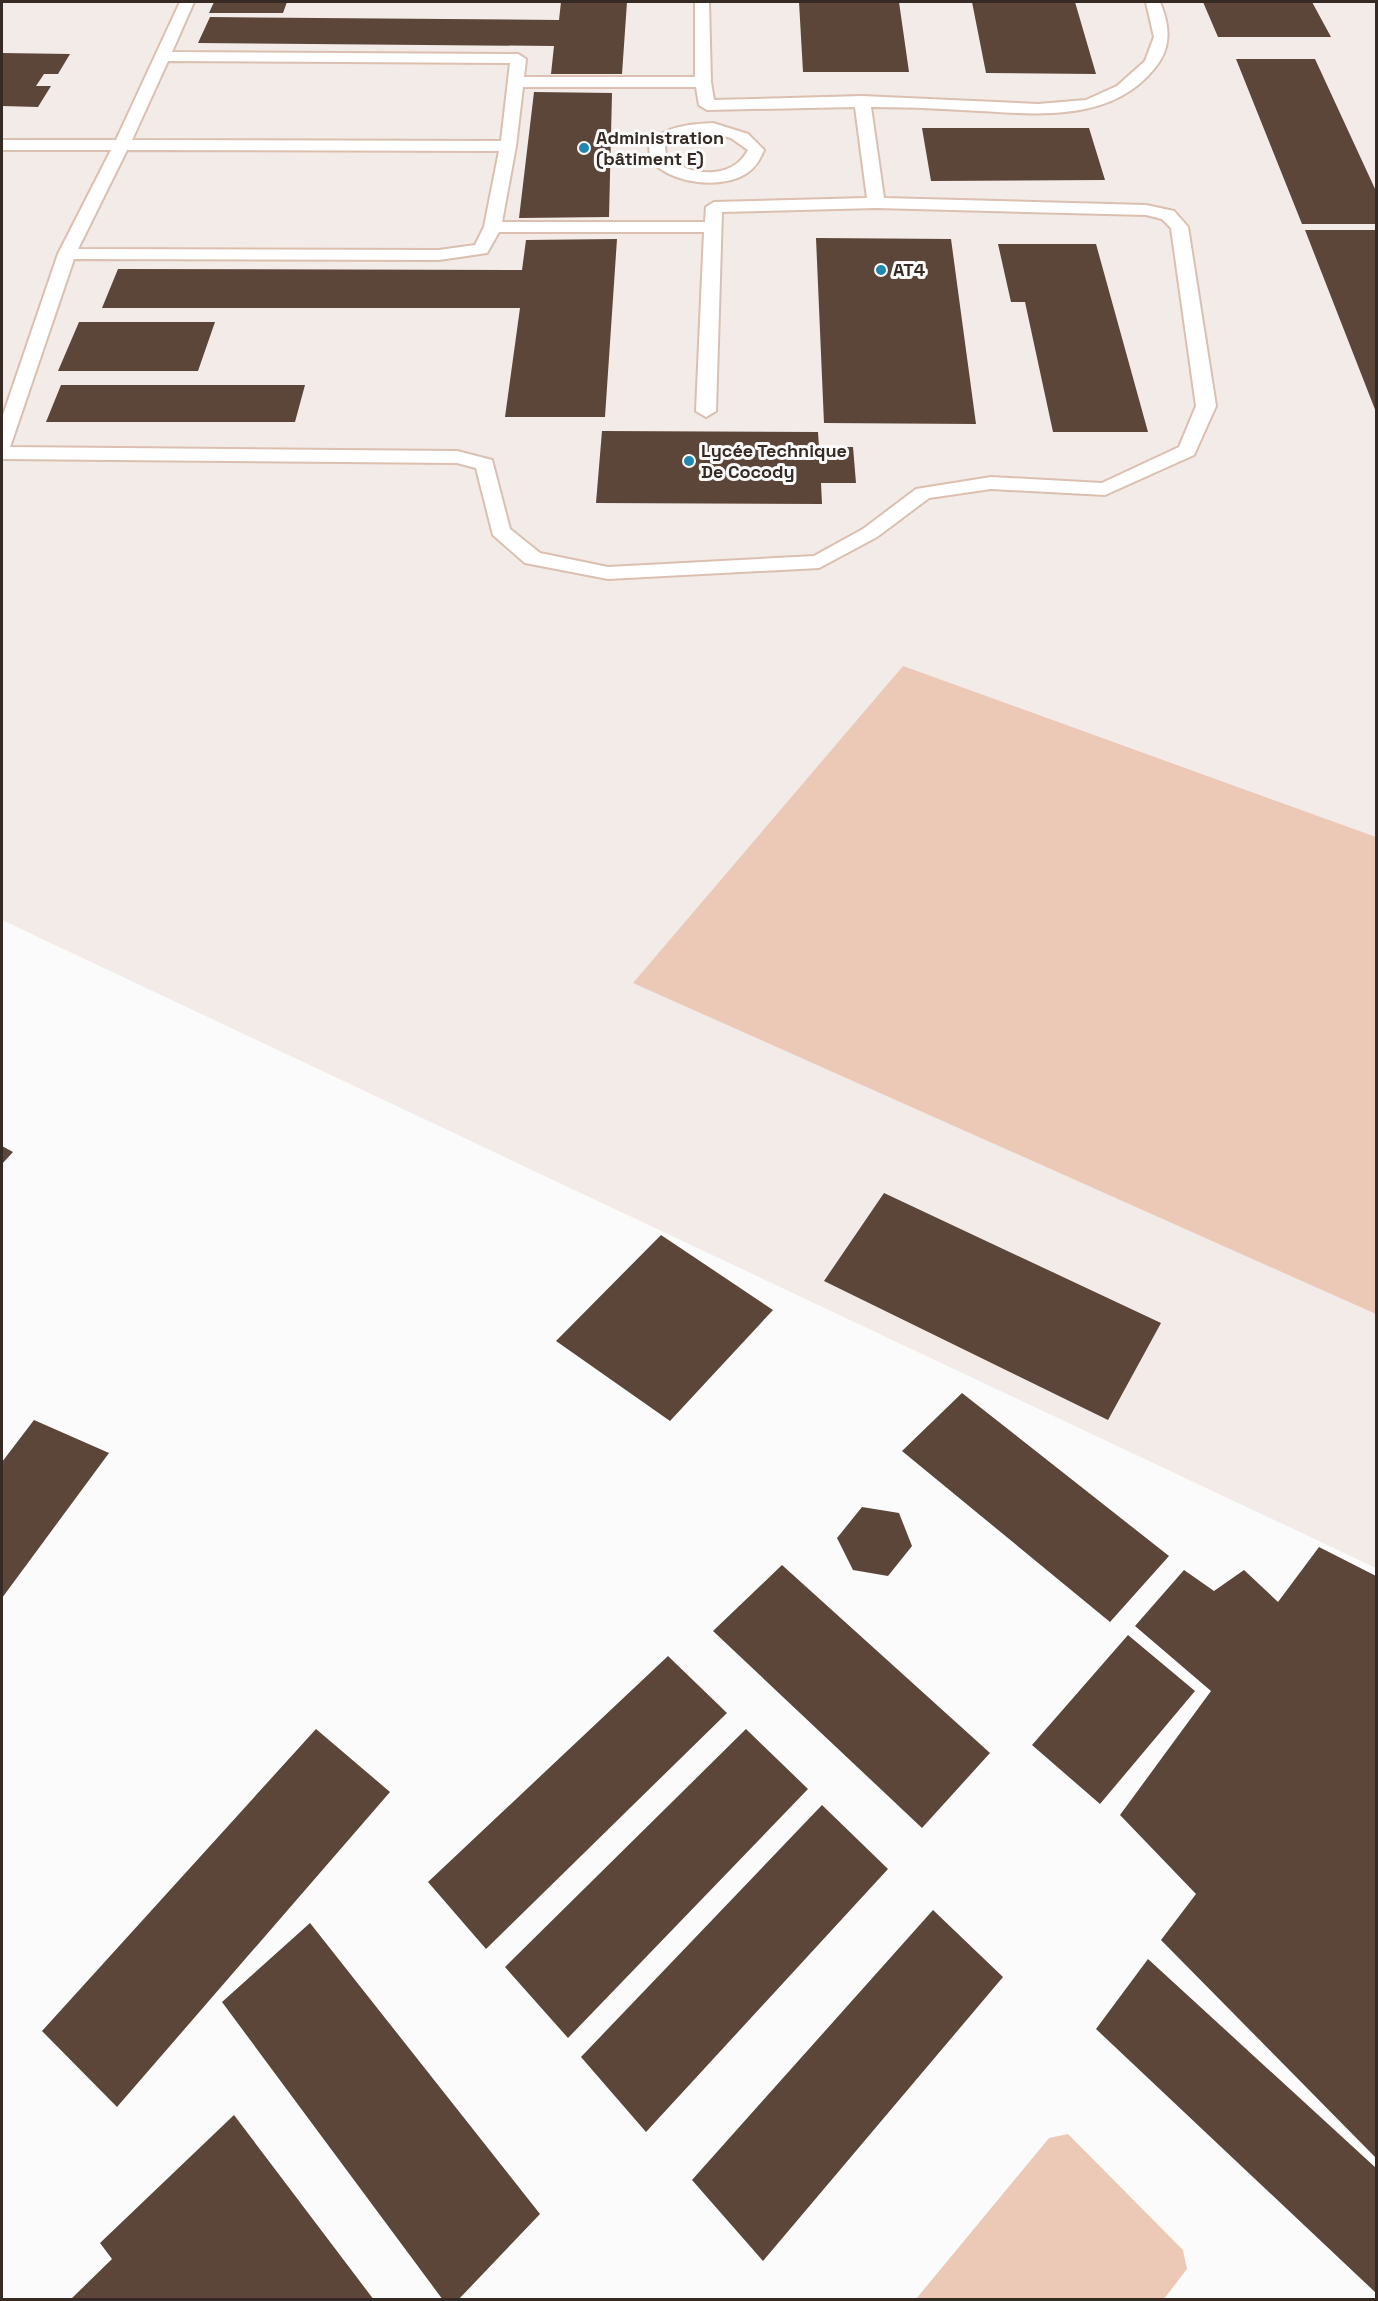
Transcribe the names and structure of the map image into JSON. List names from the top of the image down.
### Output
{
  "places": ["Administration (bâtiment E)", "AT4", "Lycée Technique De Cocody"]
}
